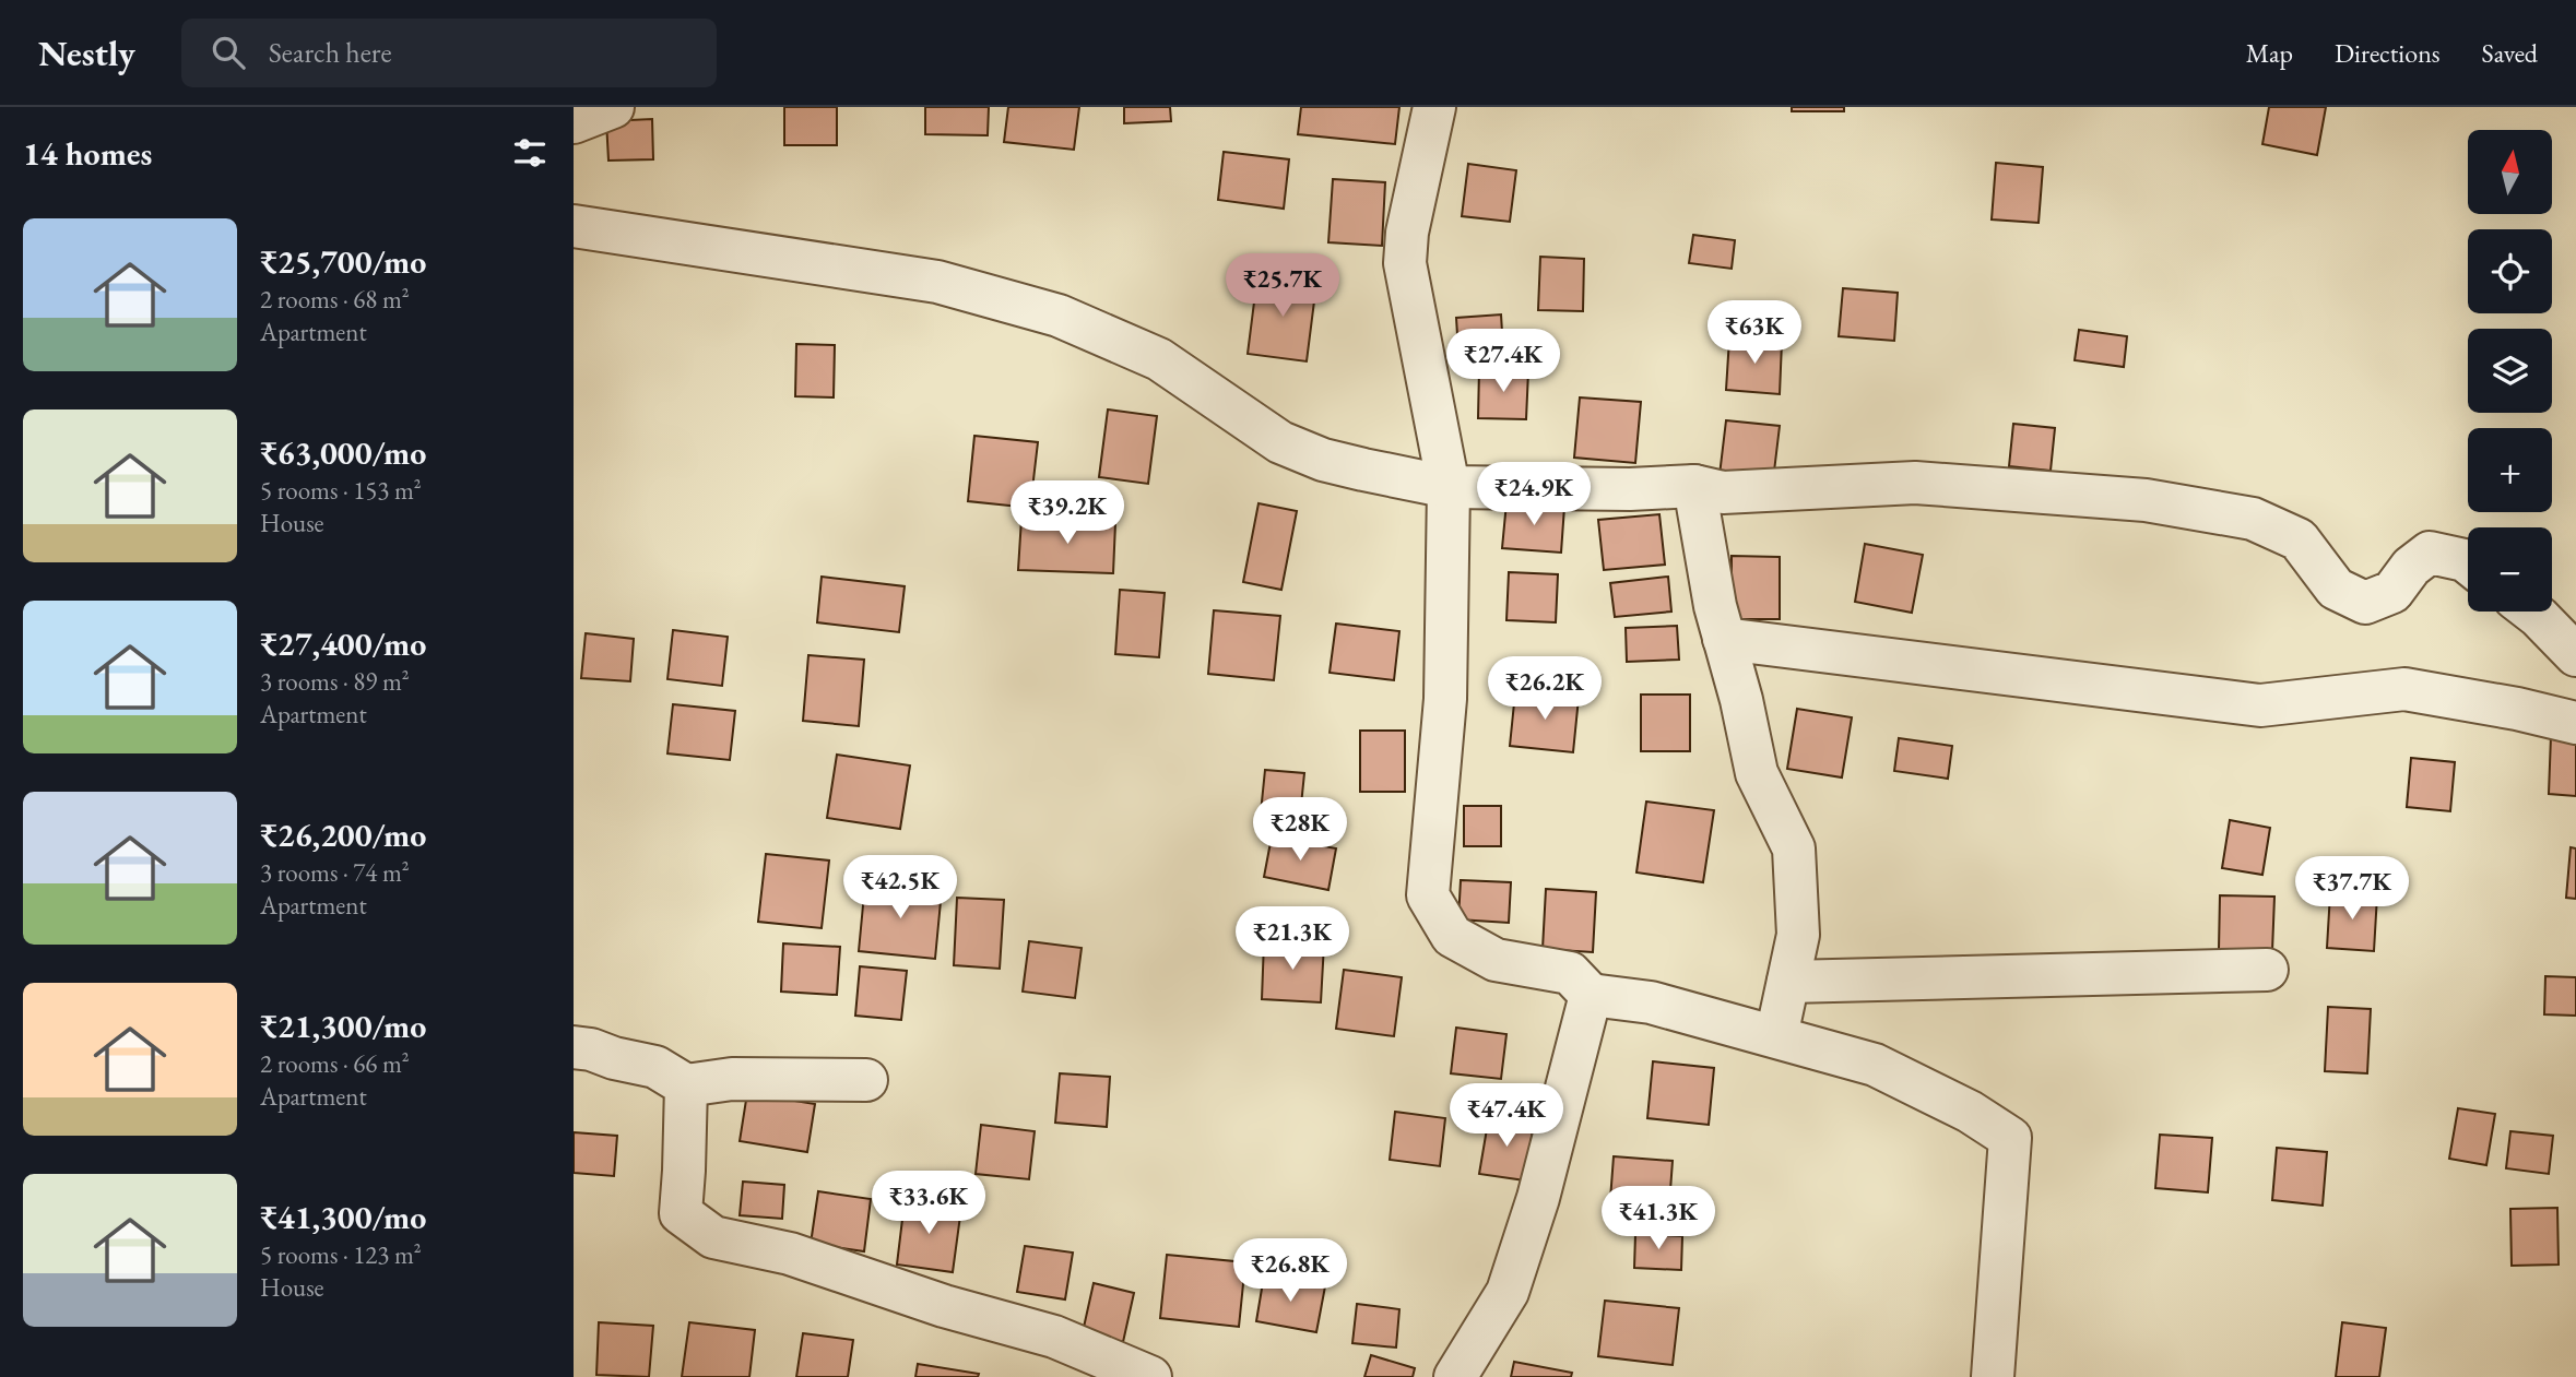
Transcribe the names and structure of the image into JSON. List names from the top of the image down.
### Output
{
  "north": "top",
  "page": {
    "header": "Nestly",
    "search": "Search here",
    "nav": ["Map", "Directions", "Saved"],
    "heading": "14 homes",
    "map_buttons": ["+", "−"],
    "list": [
      {
        "name": "₹25,700/mo",
        "note": "2 rooms · 68 m² · Apartment"
      },
      {
        "name": "₹63,000/mo",
        "note": "5 rooms · 153 m² · House"
      },
      {
        "name": "₹27,400/mo",
        "note": "3 rooms · 89 m² · Apartment"
      },
      {
        "name": "₹26,200/mo",
        "note": "3 rooms · 74 m² · Apartment"
      },
      {
        "name": "₹21,300/mo",
        "note": "2 rooms · 66 m² · Apartment"
      },
      {
        "name": "₹41,300/mo",
        "note": "5 rooms · 123 m² · House"
      }
    ],
    "price": [
      "₹25.7K",
      "₹63K",
      "₹27.4K",
      "₹24.9K",
      "₹39.2K",
      "₹26.2K",
      "₹28K",
      "₹42.5K",
      "₹37.7K",
      "₹21.3K",
      "₹47.4K",
      "₹33.6K",
      "₹41.3K",
      "₹26.8K"
    ]
  }
}
